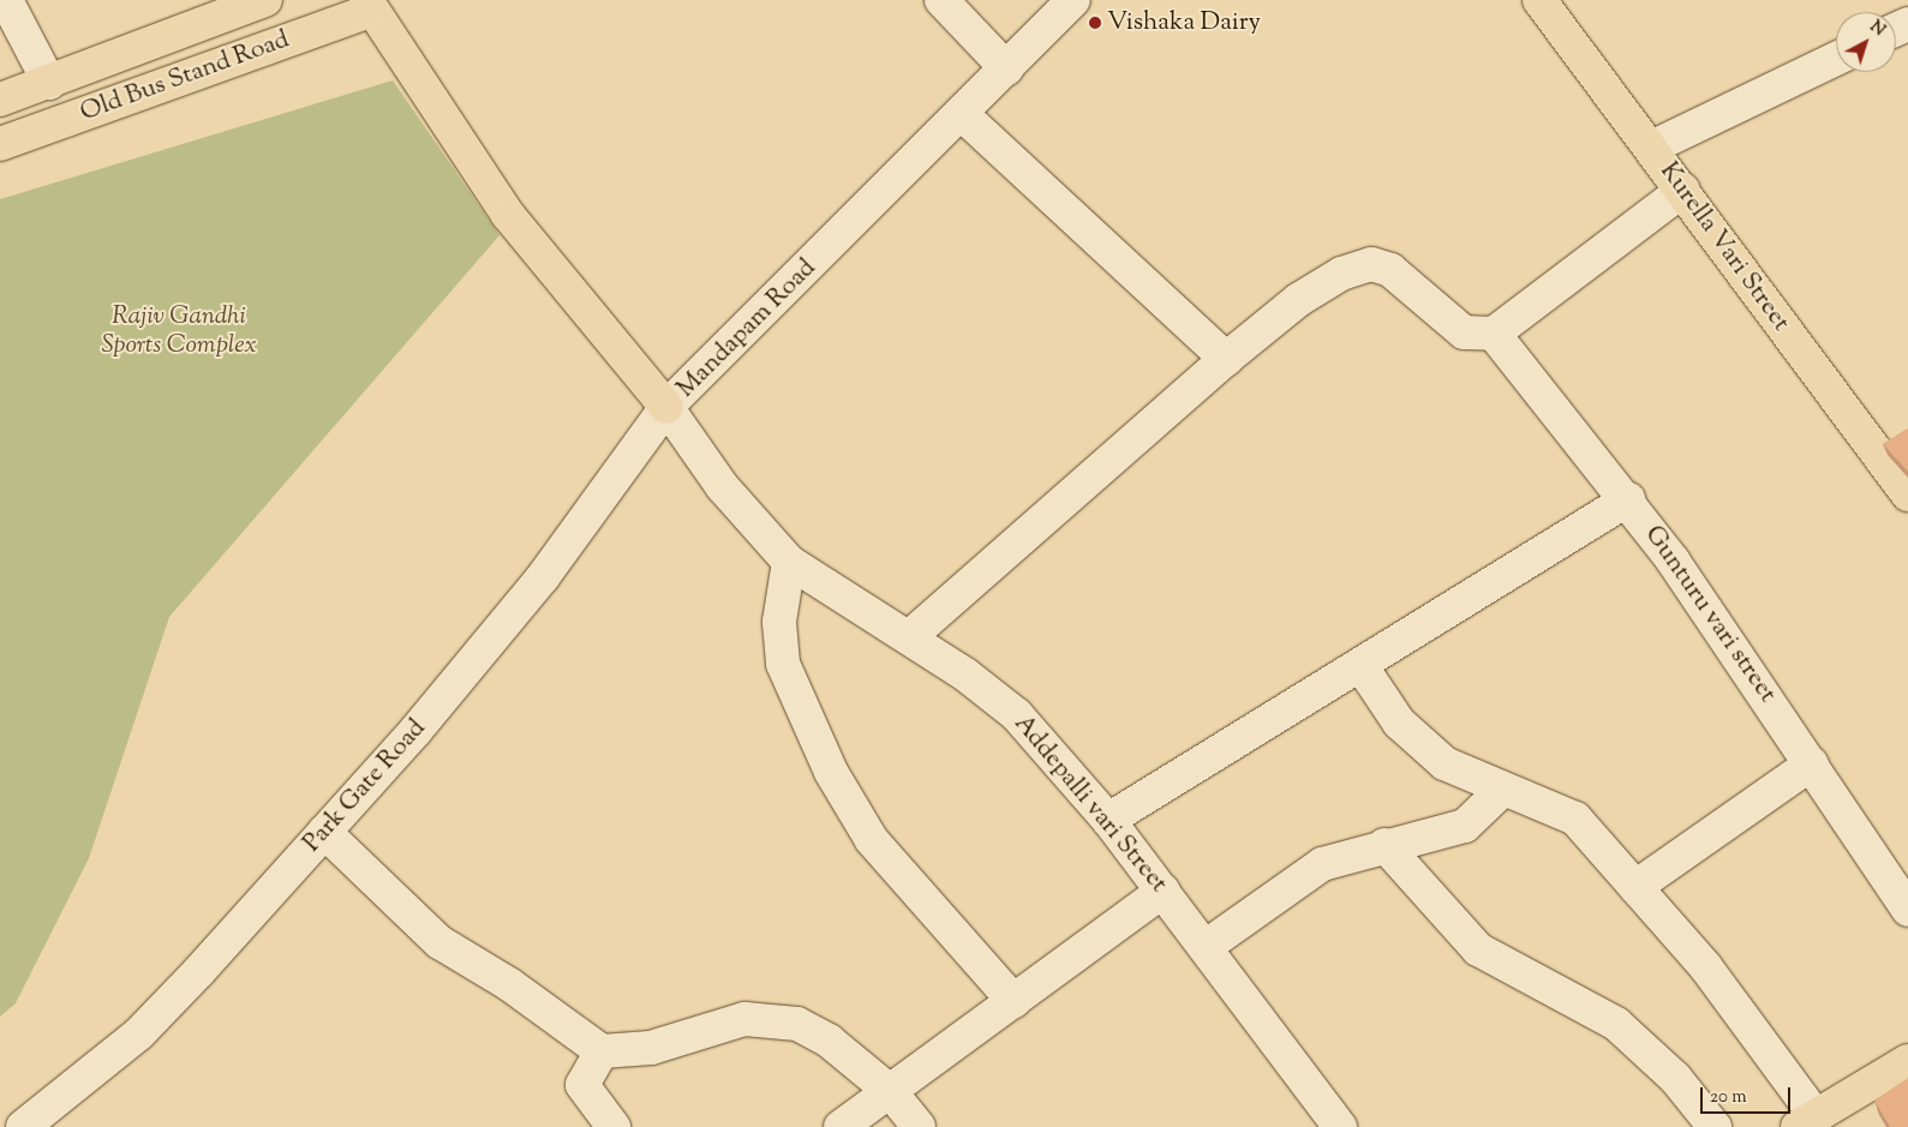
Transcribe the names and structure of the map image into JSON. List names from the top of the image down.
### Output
{
  "streets": {
    "main road": ["Old Bus Stand Road", "Kurella Vari Street", "Mandapam Road"],
    "street": ["Gunturu vari street", "Park Gate Road", "Addepalli vari Street"]
  },
  "crossings": [
    ["Old Bus Stand Road", "Mandapam Road"],
    ["Mandapam Road", "Park Gate Road"],
    ["Mandapam Road", "Addepalli vari Street"],
    ["Park Gate Road", "Addepalli vari Street"]
  ],
  "parks": ["Rajiv Gandhi Sports Complex"],
  "places": ["Vishaka Dairy"],
  "scale_bar": "20 m",
  "north": "top right"
}
